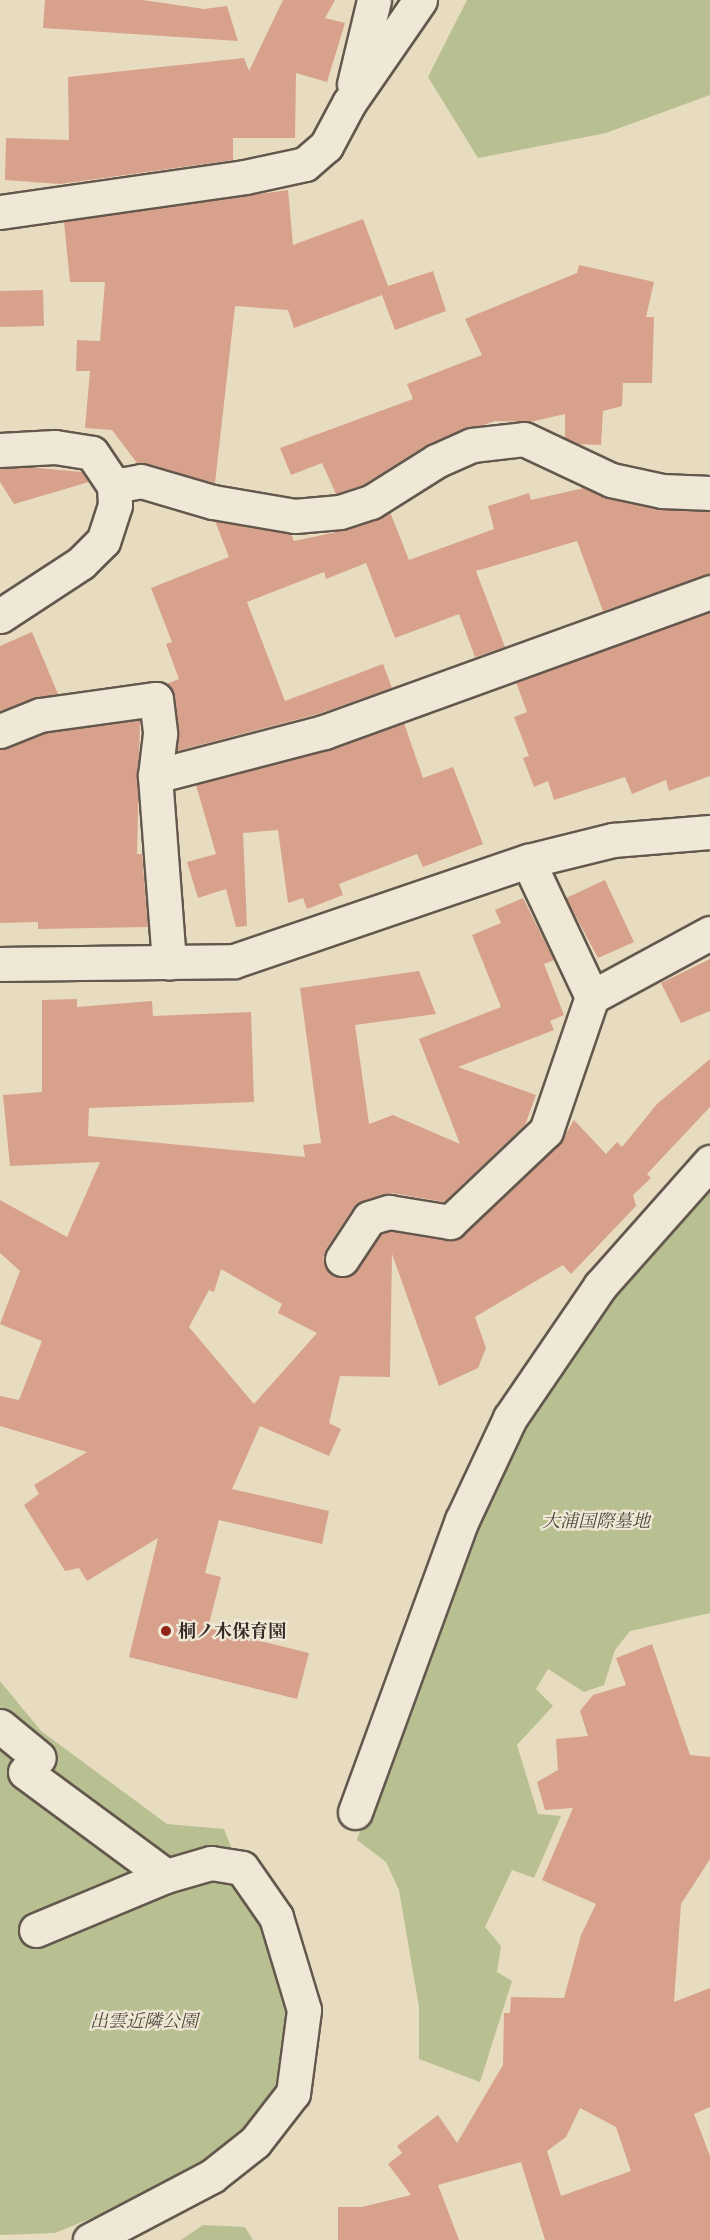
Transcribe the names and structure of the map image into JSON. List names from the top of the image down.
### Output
{
  "parks": ["大浦国際墓地", "出雲近隣公園"],
  "places": ["桐ノ木保育園"]
}
